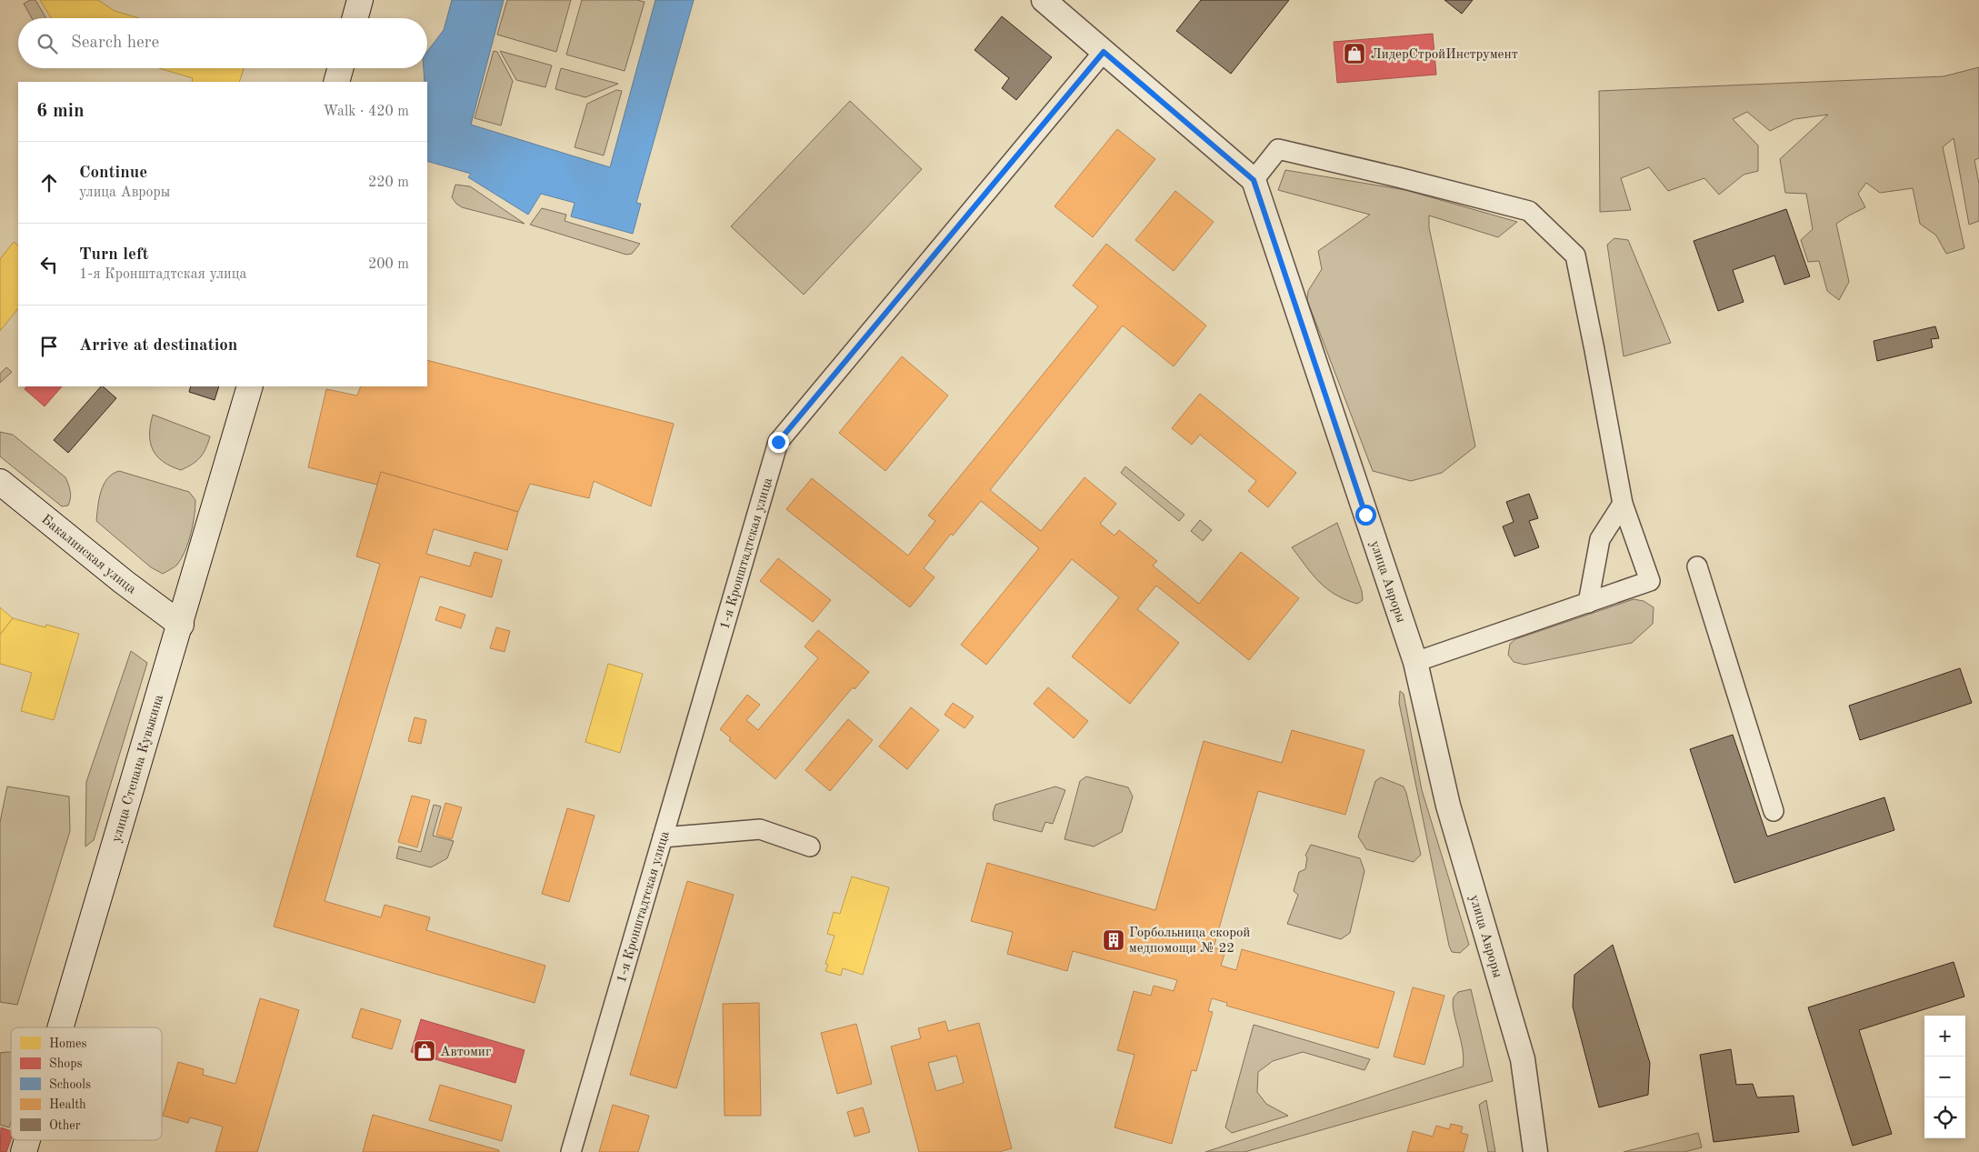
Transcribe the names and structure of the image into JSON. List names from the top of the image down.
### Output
{
  "streets": {
    "main road": ["Бакалинская улица", "улица Степана Кувыкина"],
    "street": ["1-я Кронштадтская улица", "улица Авроры"]
  },
  "crossings": [
    ["Бакалинская улица", "улица Степана Кувыкина"]
  ],
  "places": {
    "shop": ["ЛидерСтройИнструмент", "Автомиг"],
    "building": ["Горбольница скорой медпомощи № 22"]
  },
  "legend": [
    "Homes",
    "Shops",
    "Schools",
    "Health",
    "Other"
  ],
  "page": {
    "search": "Search here",
    "heading": ["6 min", "Walk · 420 m"],
    "list": [
      ["Continue", "улица Авроры", "220 m"],
      ["Turn left", "1-я Кронштадтская улица", "200 m"],
      "Arrive at destination"
    ],
    "map_buttons": ["+", "−"]
  }
}
